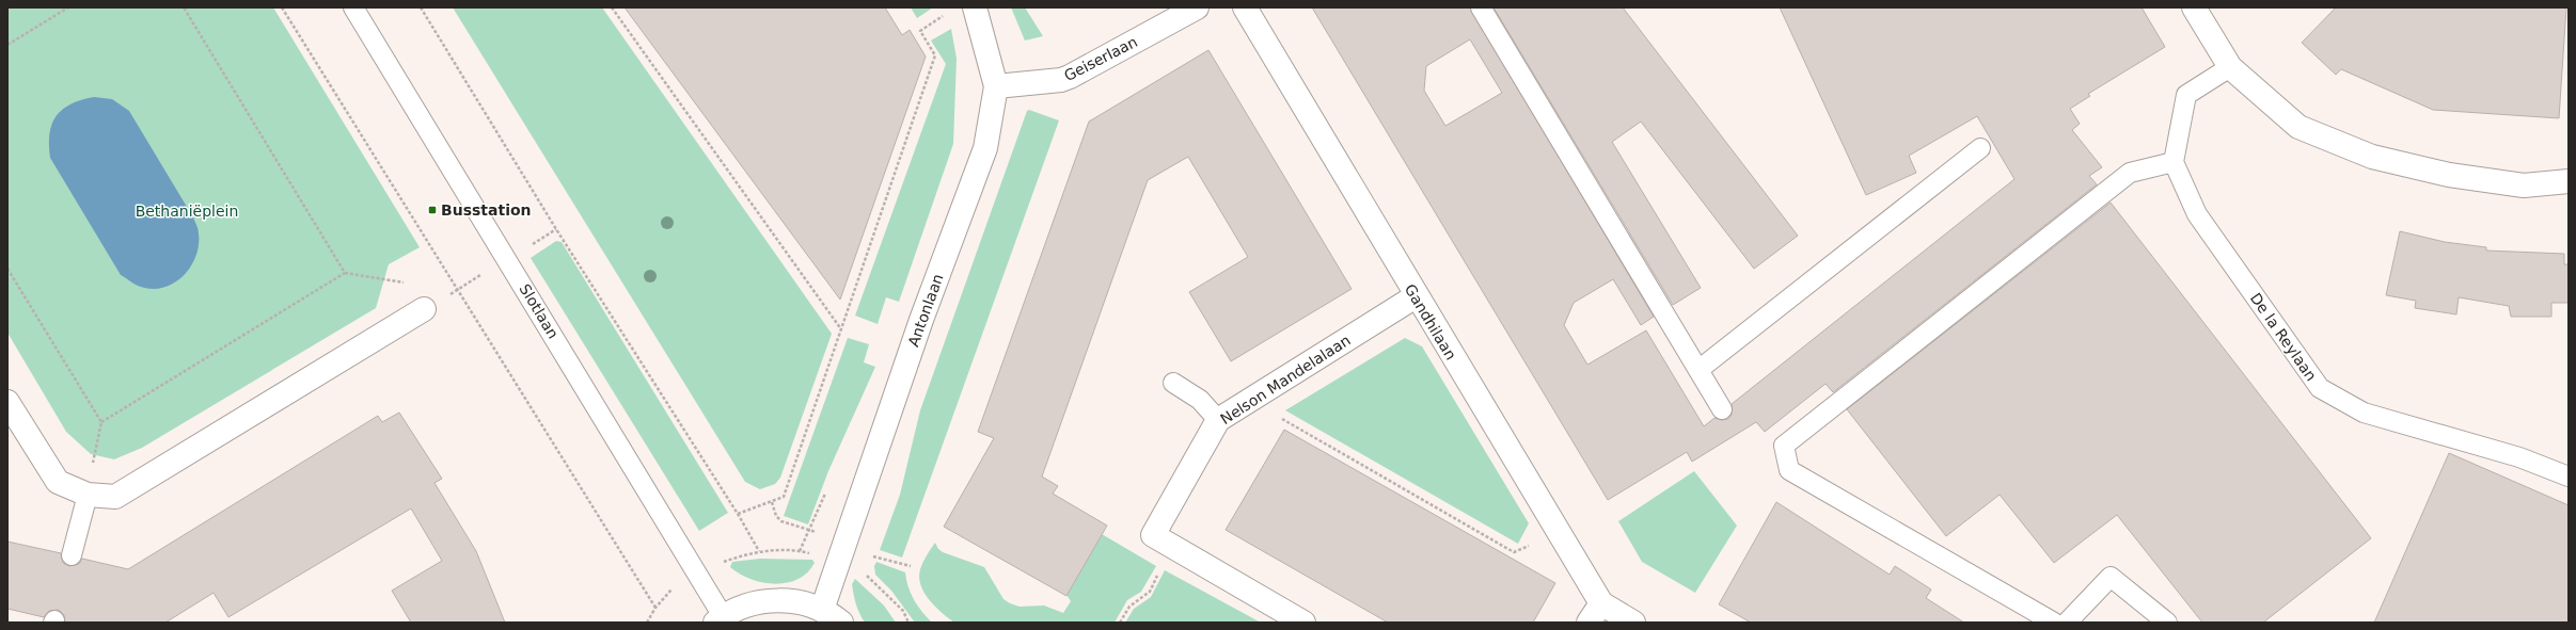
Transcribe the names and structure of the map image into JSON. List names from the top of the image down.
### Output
{
  "streets": {
    "street": [
      "Geiserlaan",
      "Antonlaan",
      "Gandhilaan",
      "Nelson Mandelalaan"
    ],
    "lane": ["Slotlaan", "De la Reylaan"]
  },
  "crossings": [
    ["Geiserlaan", "Antonlaan"],
    ["Gandhilaan", "Nelson Mandelalaan"]
  ],
  "parks": ["Bethaniëplein"],
  "places": {
    "transit": ["Busstation"]
  }
}
